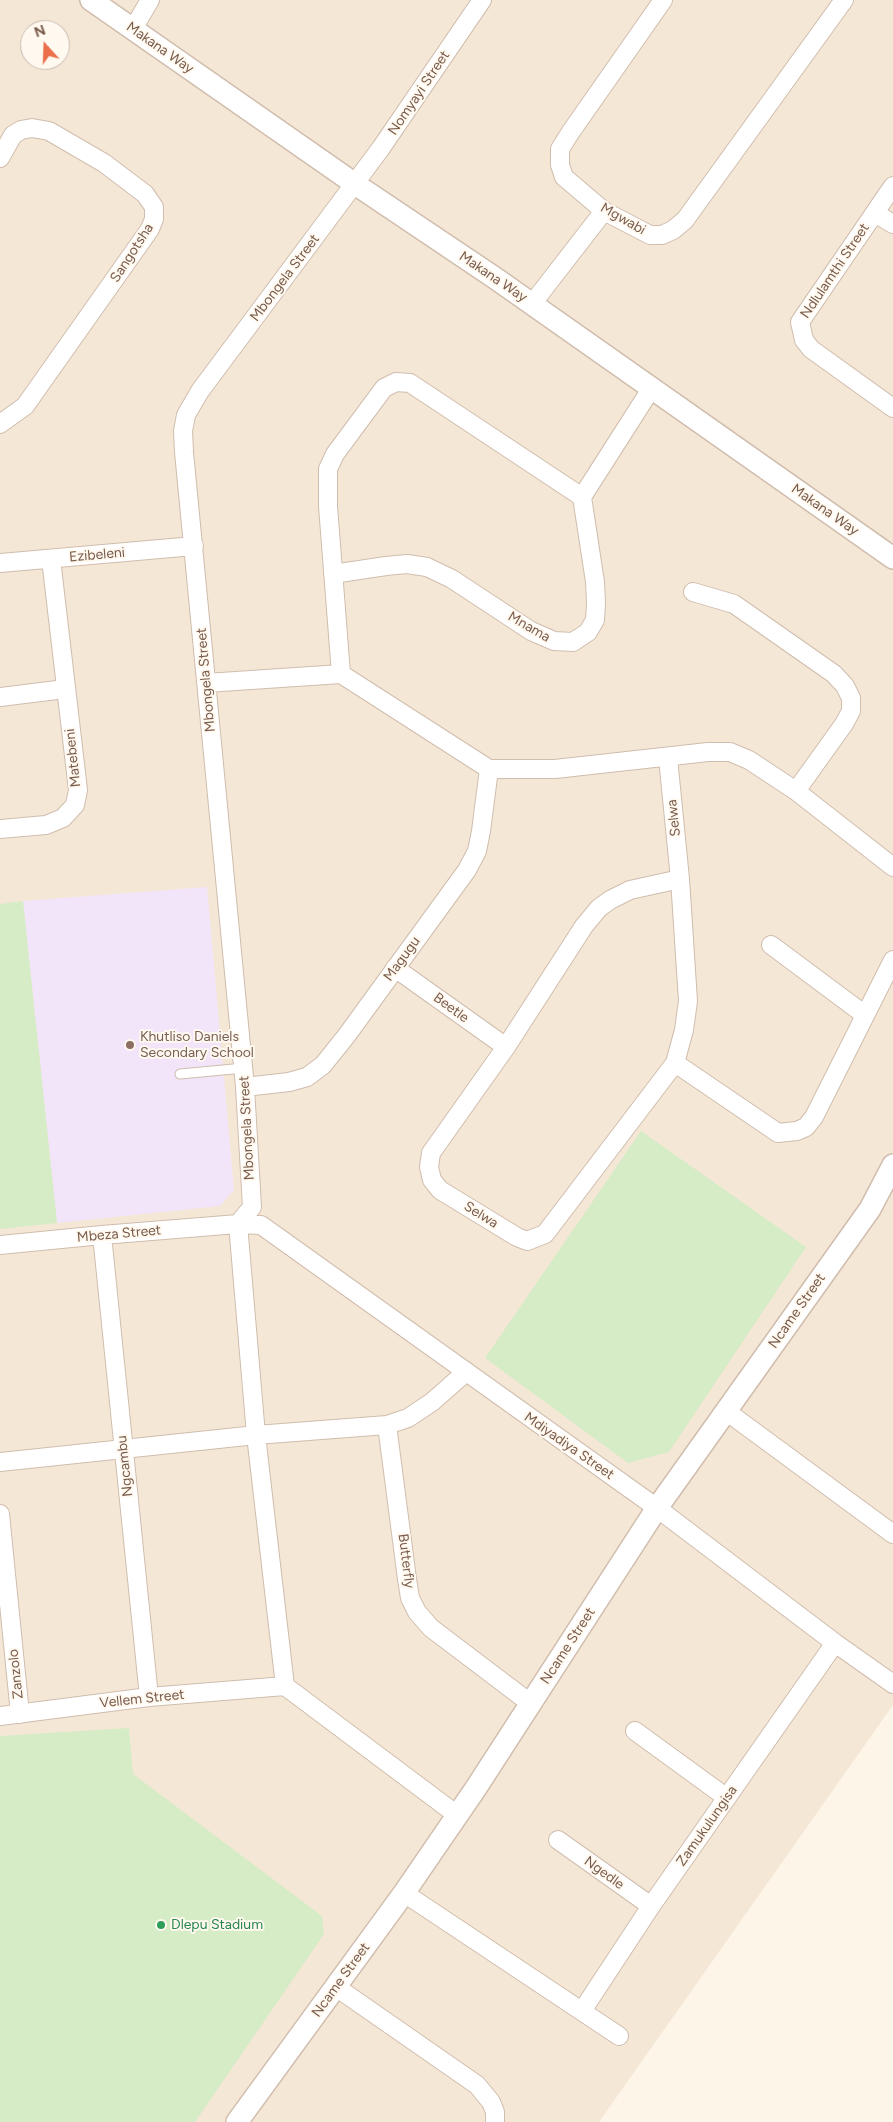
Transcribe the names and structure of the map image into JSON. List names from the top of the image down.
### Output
{
  "streets": {
    "street": [
      "Makana Way",
      "Nomyayi Street",
      "Mgwabi",
      "Sangotsha",
      "Ndlulamthi Street",
      "Mbongela Street",
      "Ezibeleni",
      "Mnama",
      "Matebeni",
      "Selwa",
      "Magugu",
      "Beetle",
      "Mbeza Street",
      "Ncame Street",
      "Mdiyadiya Street",
      "Ngcambu",
      "Butterfly",
      "Zanzolo",
      "Vellem Street",
      "Zamukulungisa",
      "Ngedle"
    ]
  },
  "crossings": [
    ["Makana Way", "Nomyayi Street"],
    ["Makana Way", "Mbongela Street"],
    ["Nomyayi Street", "Mbongela Street"],
    ["Mbongela Street", "Ezibeleni"],
    ["Mbongela Street", "Magugu"],
    ["Mbongela Street", "Mbeza Street"],
    ["Mbongela Street", "Mdiyadiya Street"],
    ["Ezibeleni", "Matebeni"],
    ["Selwa", "Beetle"],
    ["Magugu", "Beetle"],
    ["Mbeza Street", "Mdiyadiya Street"],
    ["Mbeza Street", "Ngcambu"],
    ["Ncame Street", "Mdiyadiya Street"],
    ["Ncame Street", "Butterfly"],
    ["Mdiyadiya Street", "Zamukulungisa"],
    ["Ngcambu", "Vellem Street"],
    ["Zanzolo", "Vellem Street"],
    ["Zamukulungisa", "Ngedle"]
  ],
  "places": ["Khutliso Daniels Secondary School", "Dlepu Stadium"],
  "north": "top"
}
